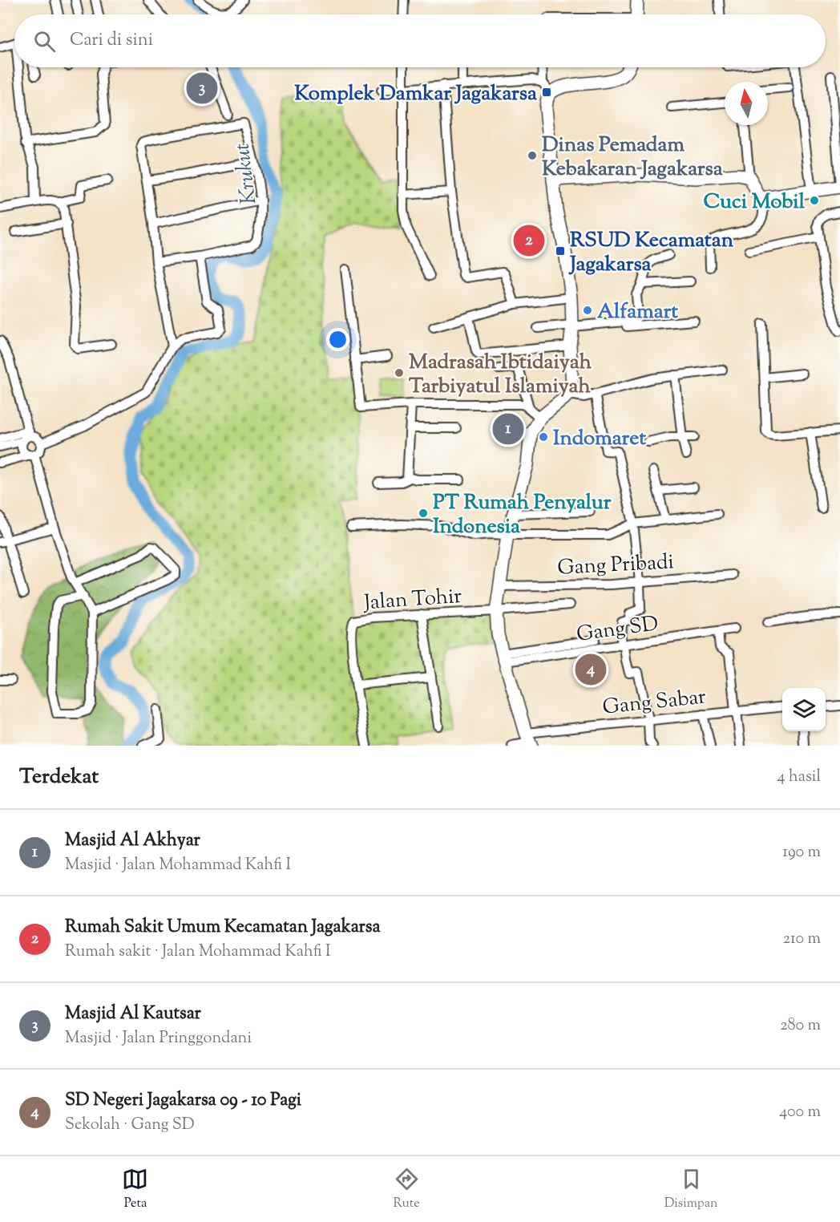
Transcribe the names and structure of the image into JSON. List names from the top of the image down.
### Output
{
  "streets": {
    "street": [
      "Gang Pribadi",
      "Jalan Tohir",
      "Gang SD",
      "Gang Sabar"
    ]
  },
  "water": ["Krukut"],
  "places": {
    "transit": ["Komplek Damkar Jagakarsa", "RSUD Kecamatan Jagakarsa"],
    "other": [
      "Dinas Pemadam Kebakaran Jagakarsa",
      "Cuci Mobil",
      "Alfamart",
      "Madrasah Ibtidaiyah Tarbiyatul Islamiyah",
      "Indomaret",
      "PT Rumah Penyalur Indonesia"
    ]
  },
  "north": "top",
  "page": {
    "search": "Cari di sini",
    "pins": [
      "3",
      "2",
      "1",
      "4"
    ],
    "heading": ["Terdekat", "4 hasil"],
    "list": [
      {
        "mark": "1",
        "name": "Masjid Al Akhyar",
        "note": "Masjid · Jalan Mohammad Kahfi I",
        "value": "190 m"
      },
      {
        "mark": "2",
        "name": "Rumah Sakit Umum Kecamatan Jagakarsa",
        "note": "Rumah sakit · Jalan Mohammad Kahfi I",
        "value": "210 m"
      },
      {
        "mark": "3",
        "name": "Masjid Al Kautsar",
        "note": "Masjid · Jalan Pringgondani",
        "value": "280 m"
      },
      {
        "mark": "4",
        "name": "SD Negeri Jagakarsa 09 - 10 Pagi",
        "note": "Sekolah · Gang SD",
        "value": "400 m"
      }
    ],
    "nav": ["Peta", "Rute", "Disimpan"]
  }
}
